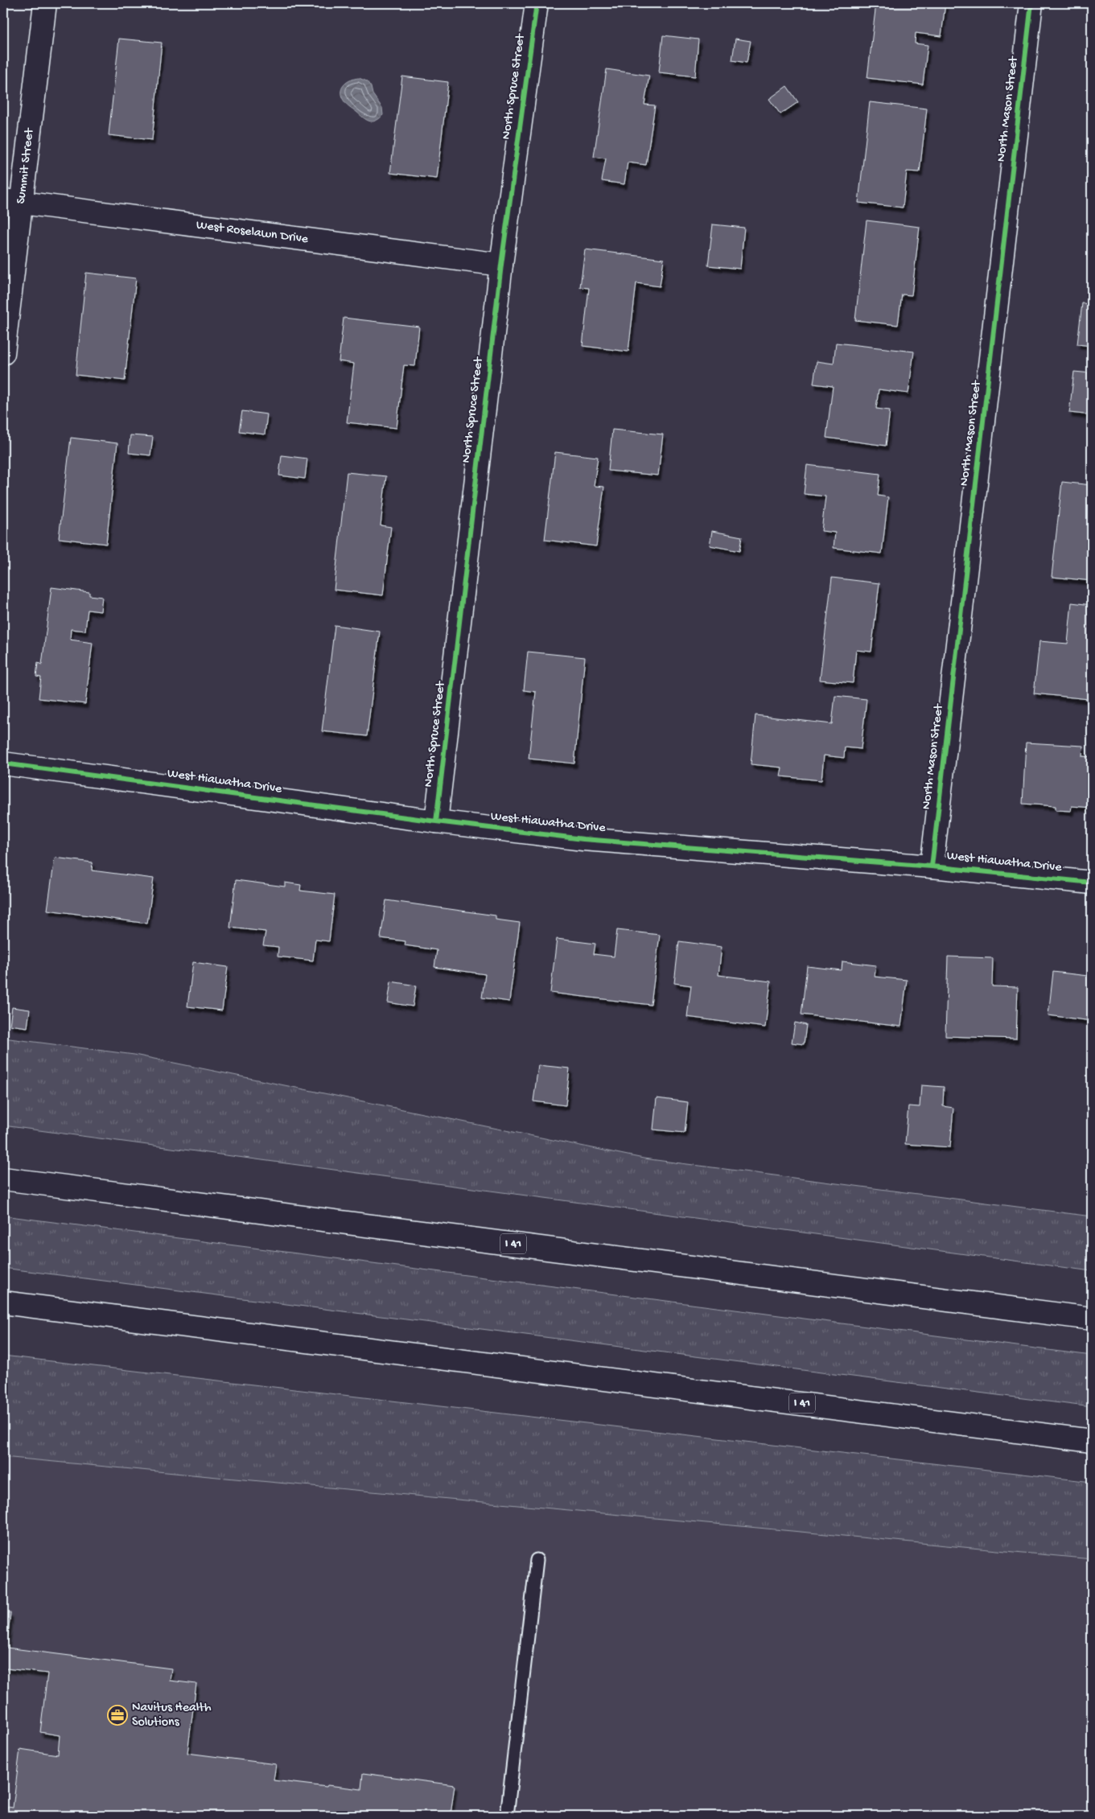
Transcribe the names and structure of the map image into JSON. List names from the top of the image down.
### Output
{
  "streets": {
    "main road": [
      "North Spruce Street",
      "North Mason Street",
      "Summit Street",
      "West Roselawn Drive",
      "West Hiawatha Drive",
      "I 41"
    ]
  },
  "crossings": [
    ["North Spruce Street", "West Roselawn Drive"],
    ["North Spruce Street", "West Hiawatha Drive"],
    ["North Mason Street", "West Hiawatha Drive"],
    ["Summit Street", "West Roselawn Drive"]
  ],
  "places": {
    "office": ["Navitus Health Solutions"]
  }
}
